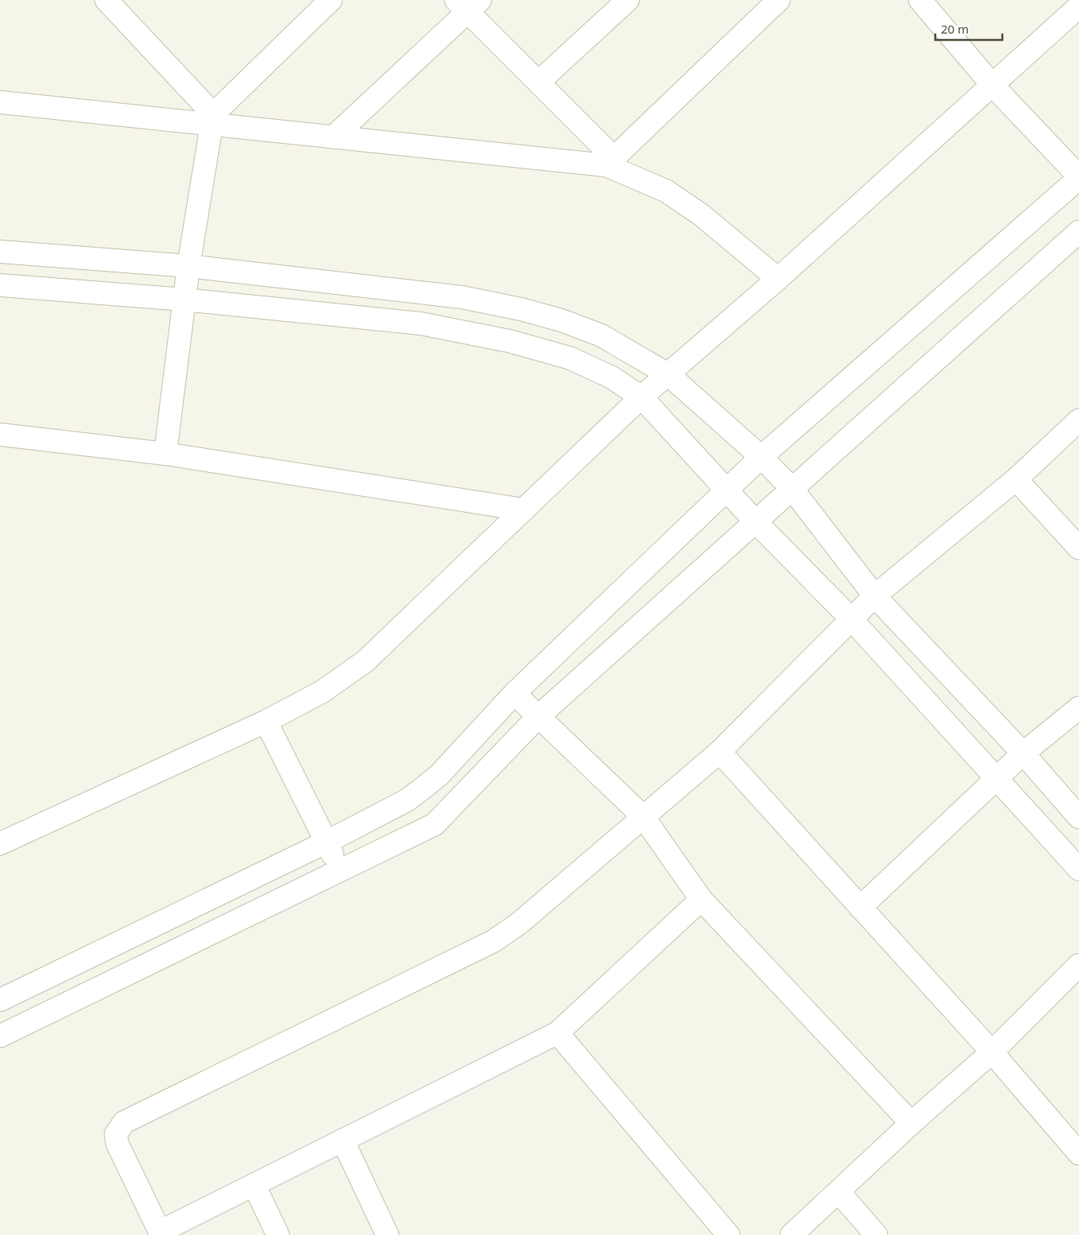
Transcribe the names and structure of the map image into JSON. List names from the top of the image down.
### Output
{
  "scale_bar": "20 m"
}
